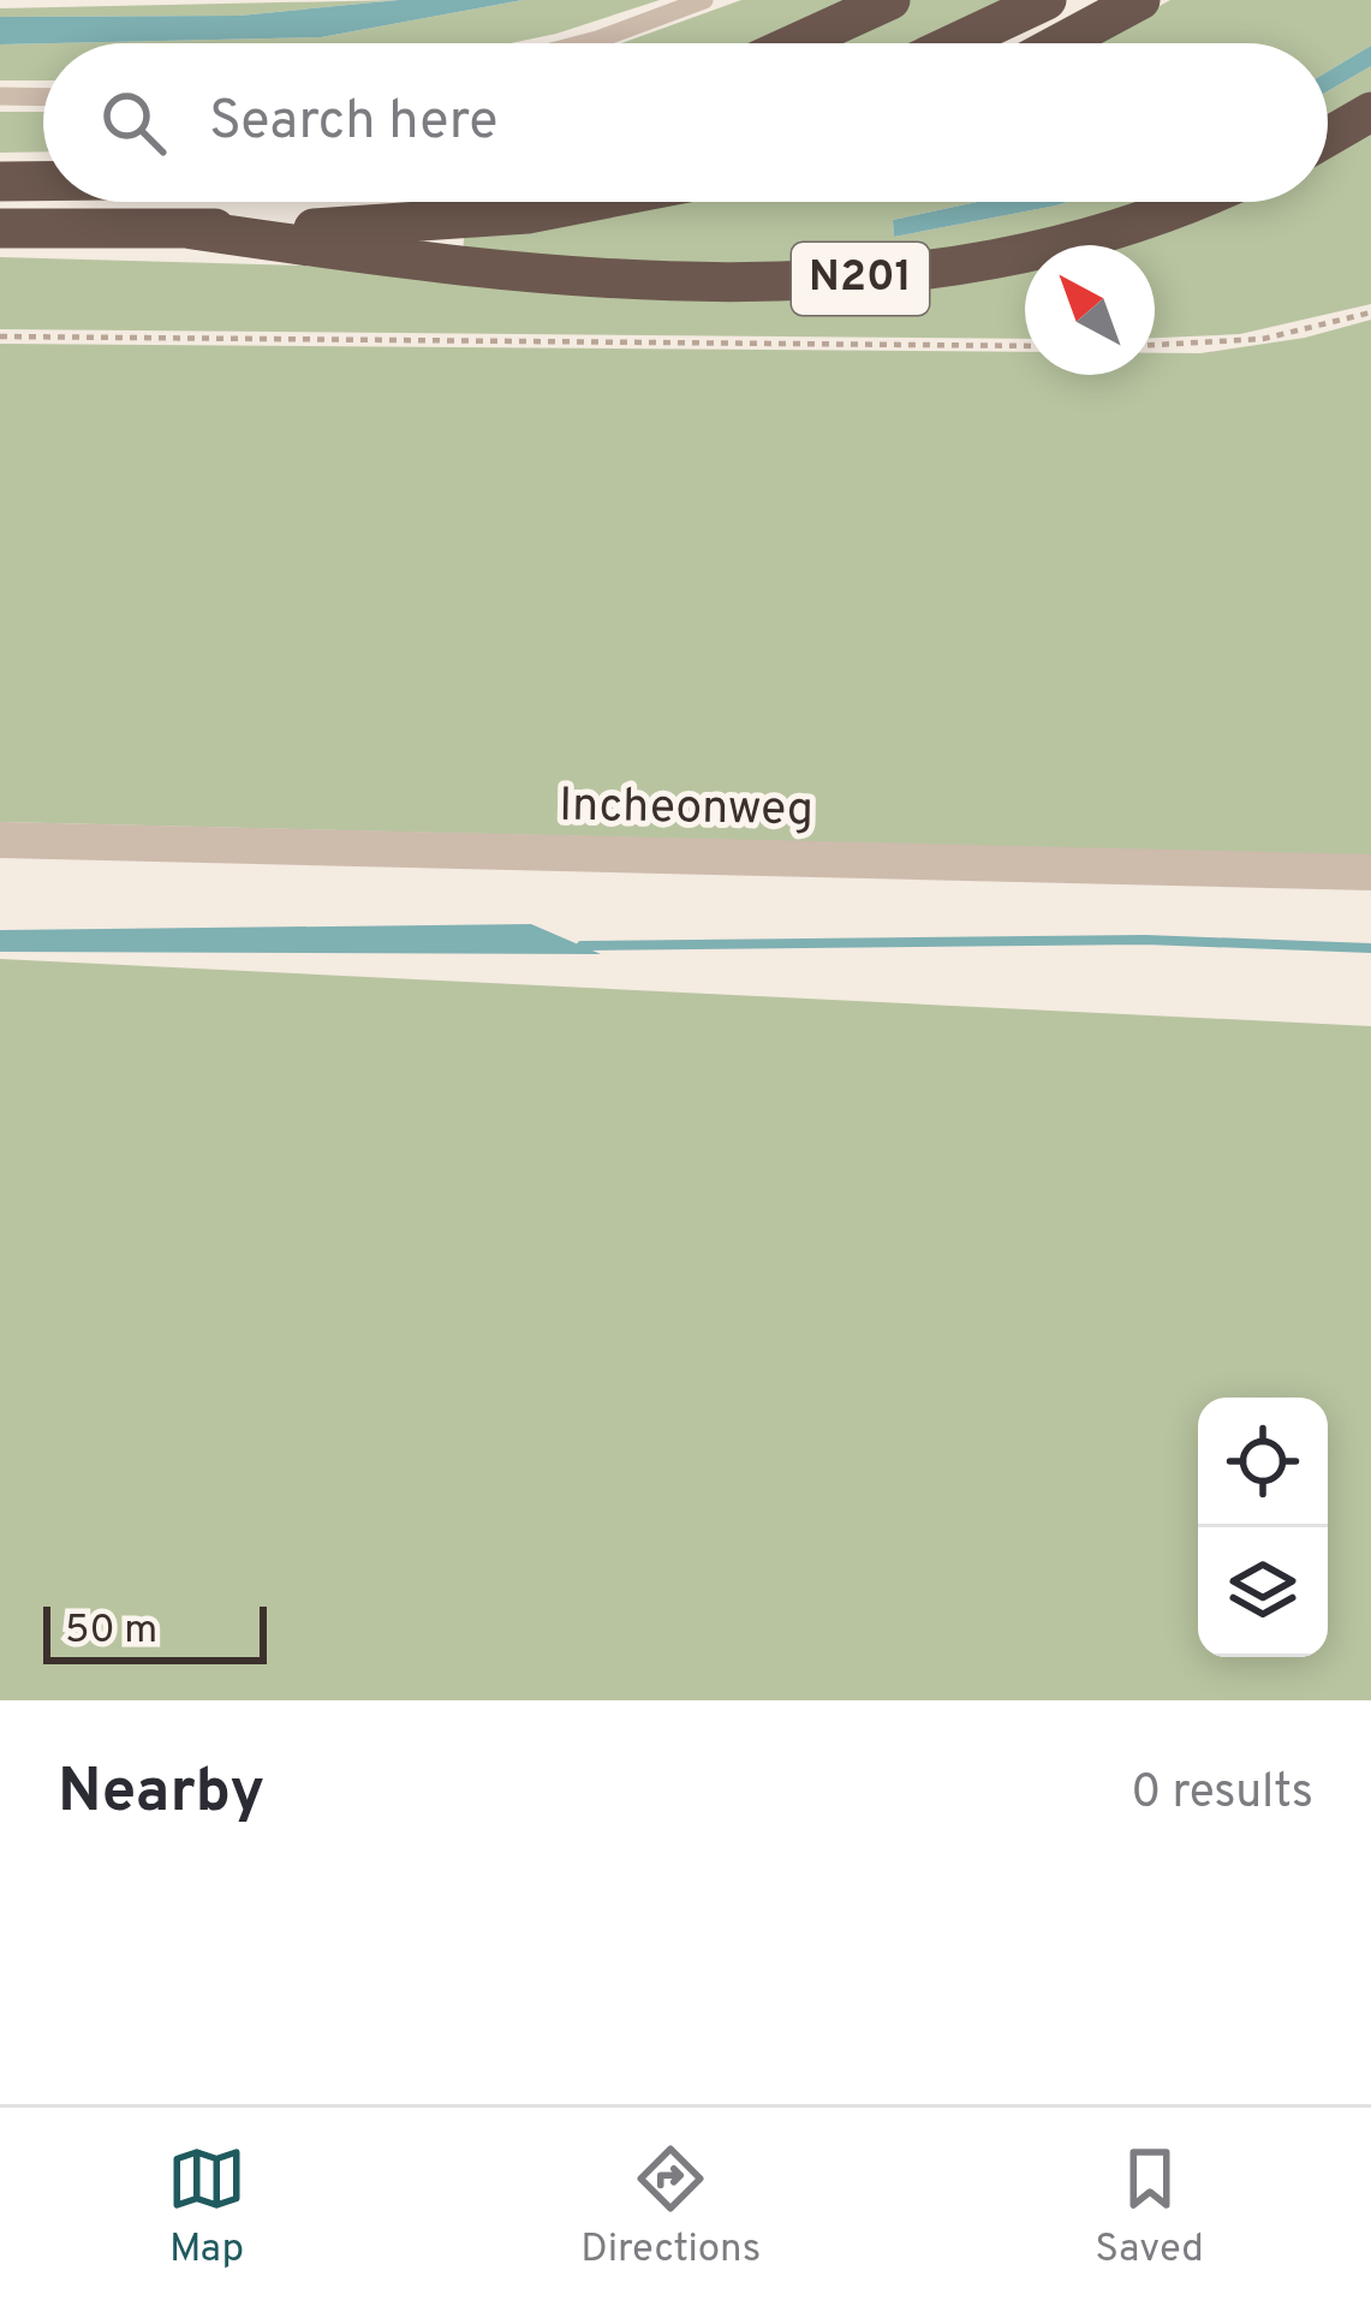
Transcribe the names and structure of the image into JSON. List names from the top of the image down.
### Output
{
  "streets": {
    "highway": ["N201"],
    "street": ["Incheonweg"]
  },
  "scale_bar": "50 m",
  "north": "top left",
  "page": {
    "search": "Search here",
    "scale": "50 m",
    "heading": ["Nearby", "0 results"],
    "nav": ["Map", "Directions", "Saved"]
  }
}
